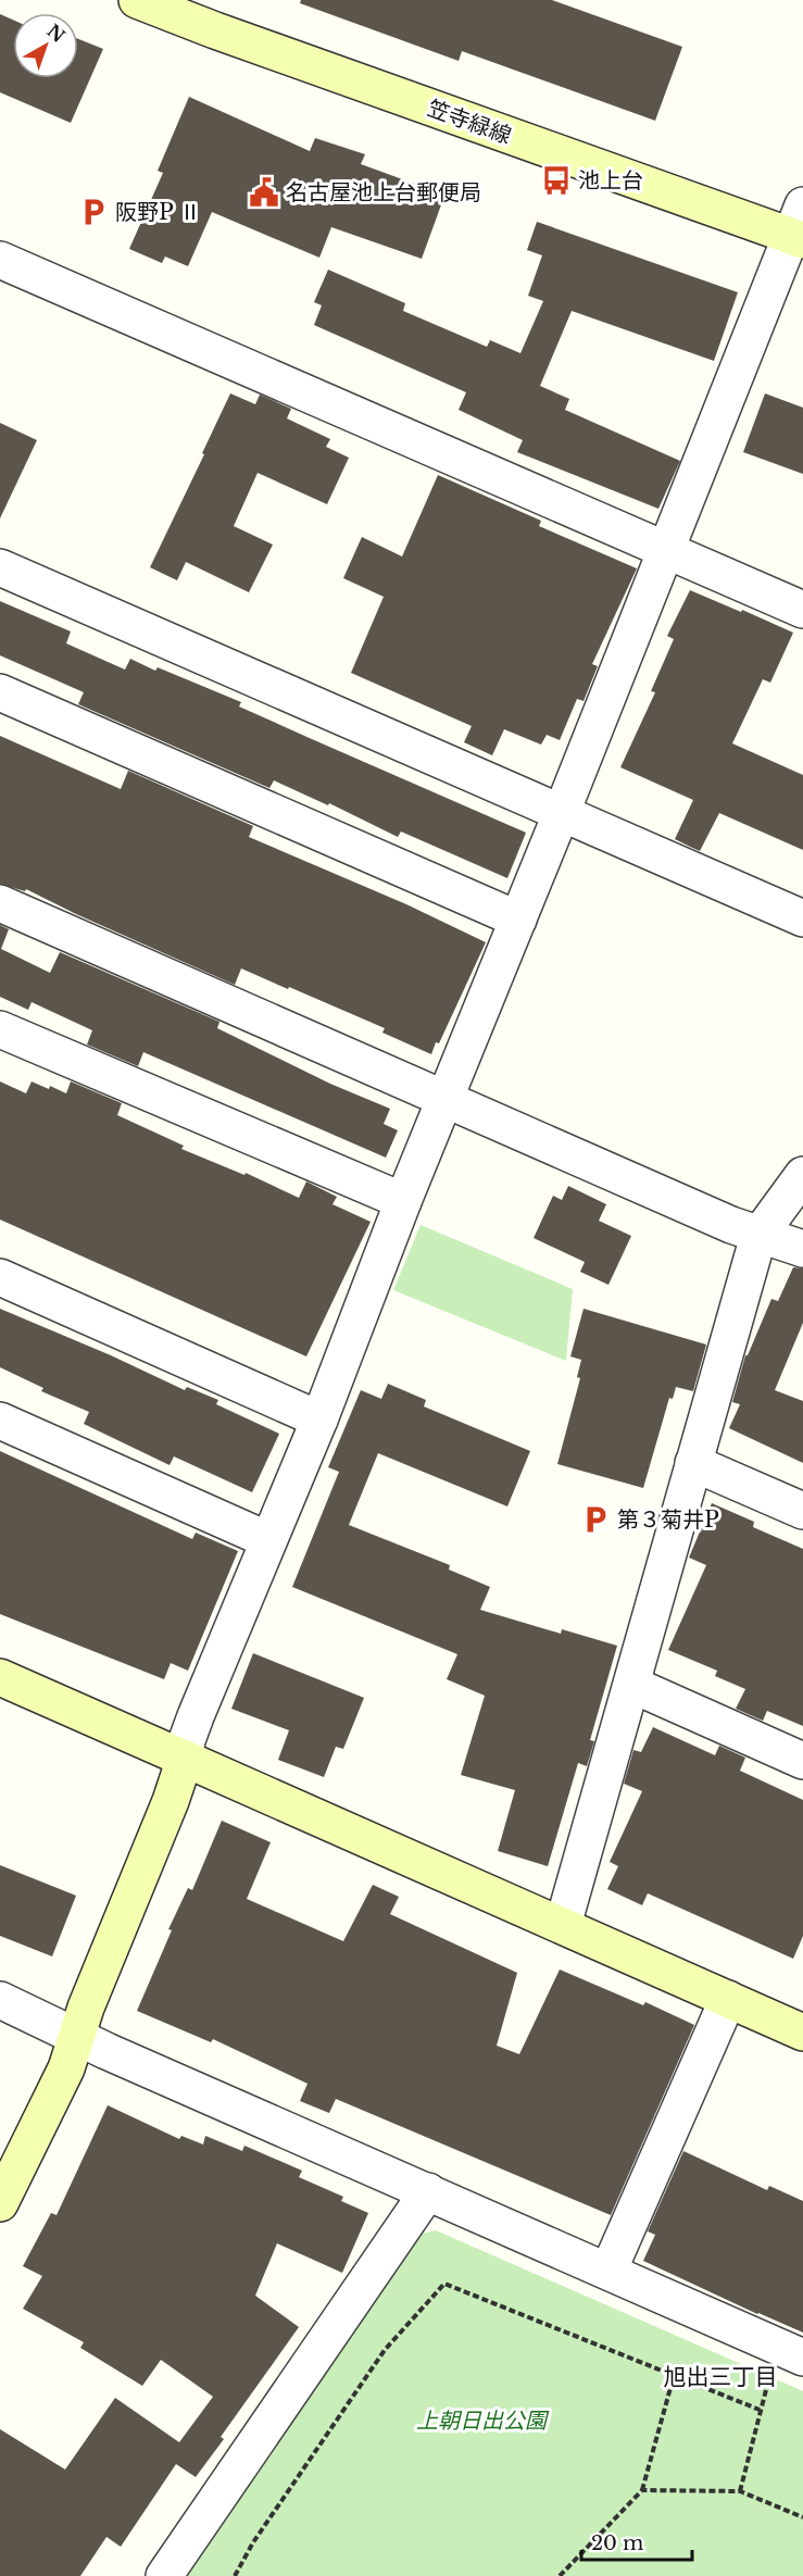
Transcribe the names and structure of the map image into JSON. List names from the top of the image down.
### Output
{
  "streets": {
    "street": ["笠寺緑線"]
  },
  "districts": ["旭出三丁目"],
  "parks": ["上朝日出公園"],
  "places": {
    "bus stop": ["池上台"],
    "public building": ["名古屋池上台郵便局"],
    "parking": ["阪野P Ⅱ", "第３菊井P"]
  },
  "scale_bar": "20 m",
  "north": "top right"
}
